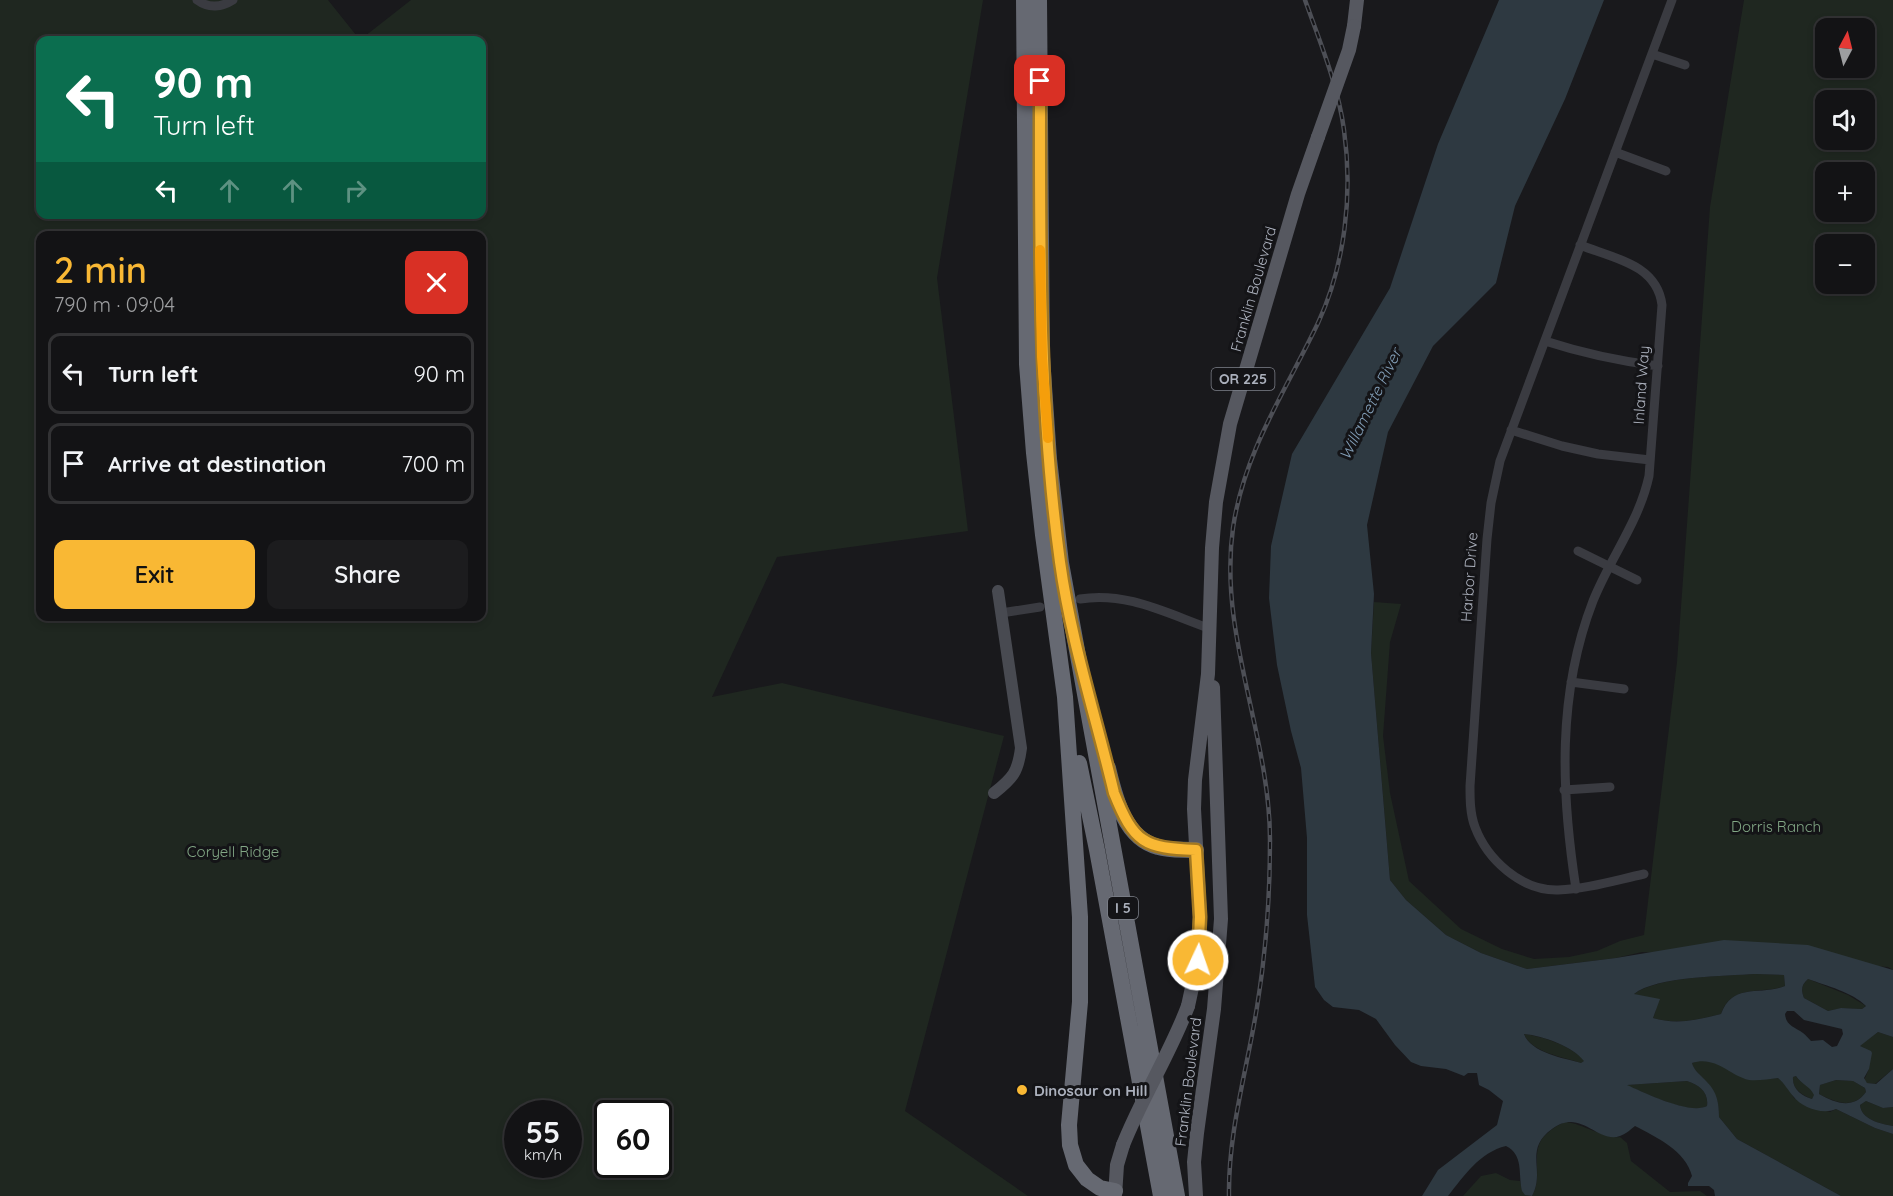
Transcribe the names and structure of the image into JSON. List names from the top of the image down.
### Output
{
  "streets": {
    "highway": ["I 5"],
    "main road": ["Franklin Boulevard", "OR 225"],
    "street": ["Inland Way", "Harbor Drive"]
  },
  "crossings": [
    ["Franklin Boulevard", "OR 225"],
    ["Inland Way", "Harbor Drive"]
  ],
  "water": ["Willamette River"],
  "parks": ["Dorris Ranch", "Coryell Ridge"],
  "places": ["Dinosaur on Hill"],
  "north": "top",
  "page": {
    "map_buttons": ["+", "−"],
    "turn": ["90 m", "Turn left"],
    "heading": ["2 min", "790 m · 09:04"],
    "list": [
      {
        "name": "Turn left",
        "value": "90 m"
      },
      {
        "name": "Arrive at destination",
        "value": "700 m"
      }
    ],
    "buttons": ["Exit", "Share"],
    "speed": "55 km/h",
    "limit": "60"
  }
}
